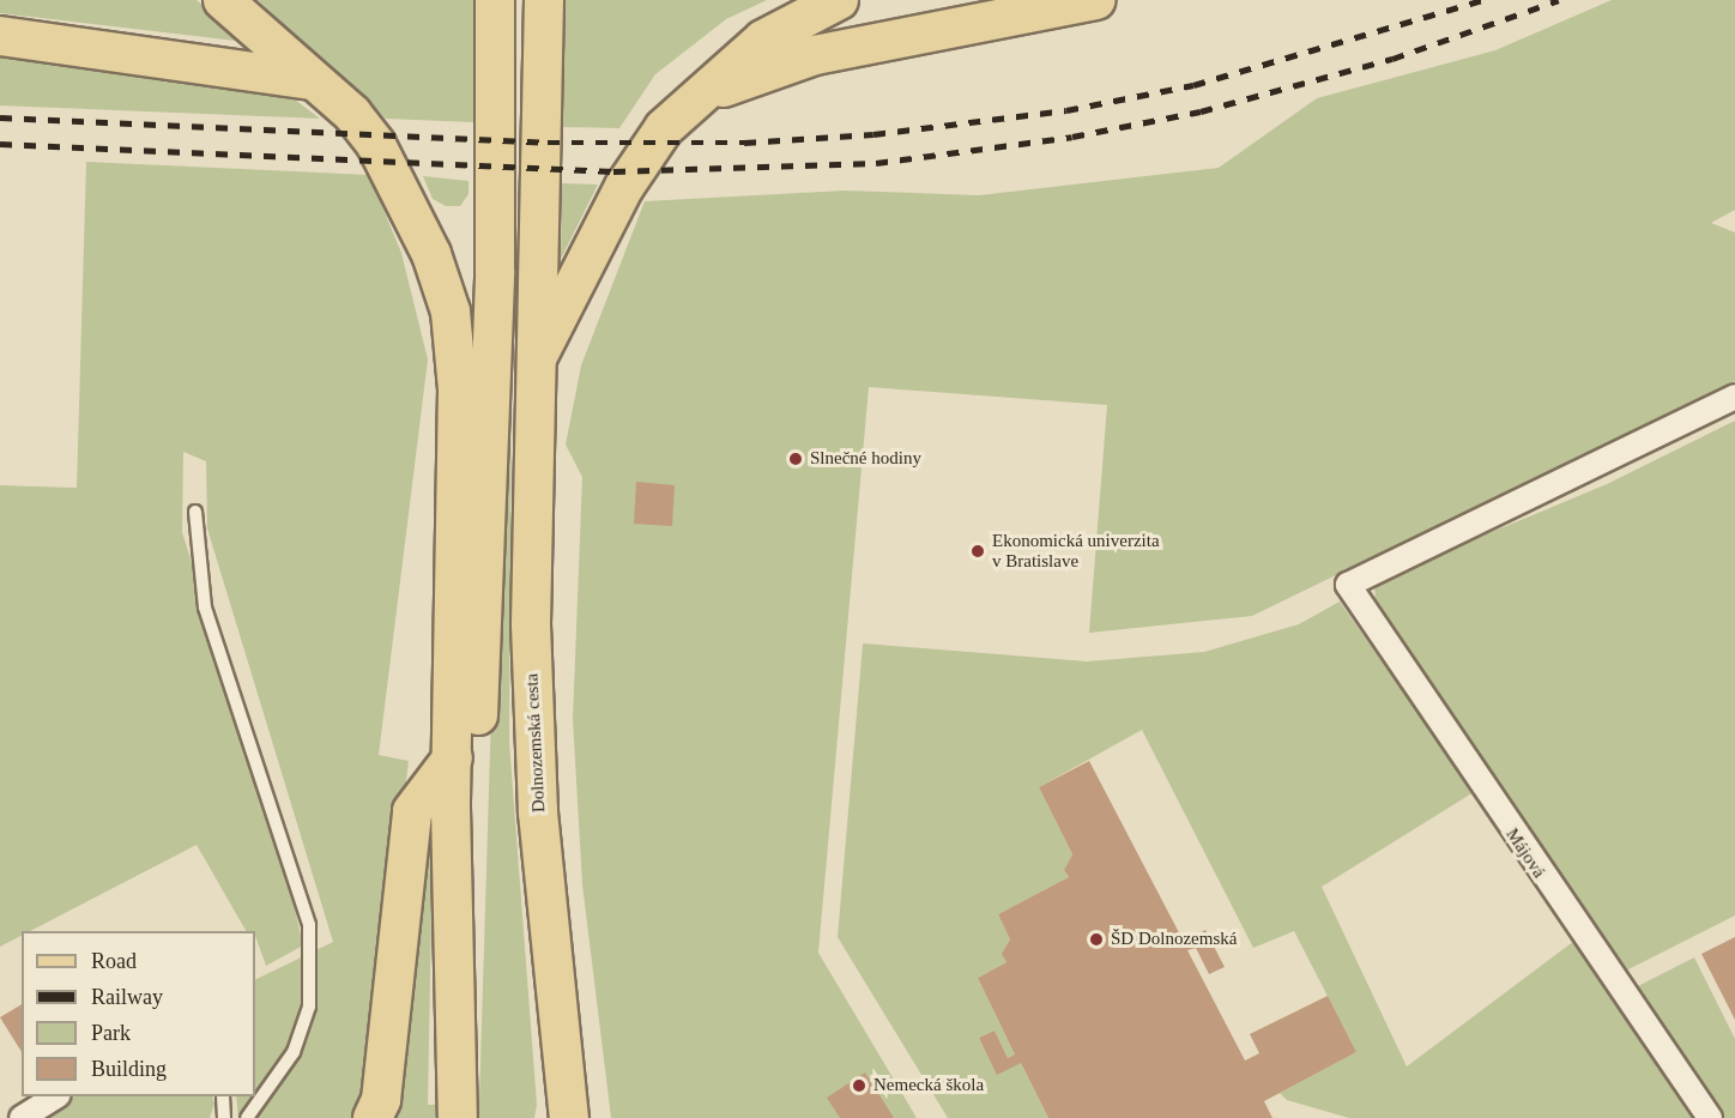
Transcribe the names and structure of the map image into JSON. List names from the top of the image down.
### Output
{
  "streets": {
    "main road": ["Dolnozemská cesta"],
    "street": ["Májová"]
  },
  "places": [
    "Slnečné hodiny",
    "Ekonomická univerzita v Bratislave",
    "ŠD Dolnozemská",
    "Nemecká škola"
  ],
  "legend": [
    "Road",
    "Railway",
    "Park",
    "Building"
  ]
}
